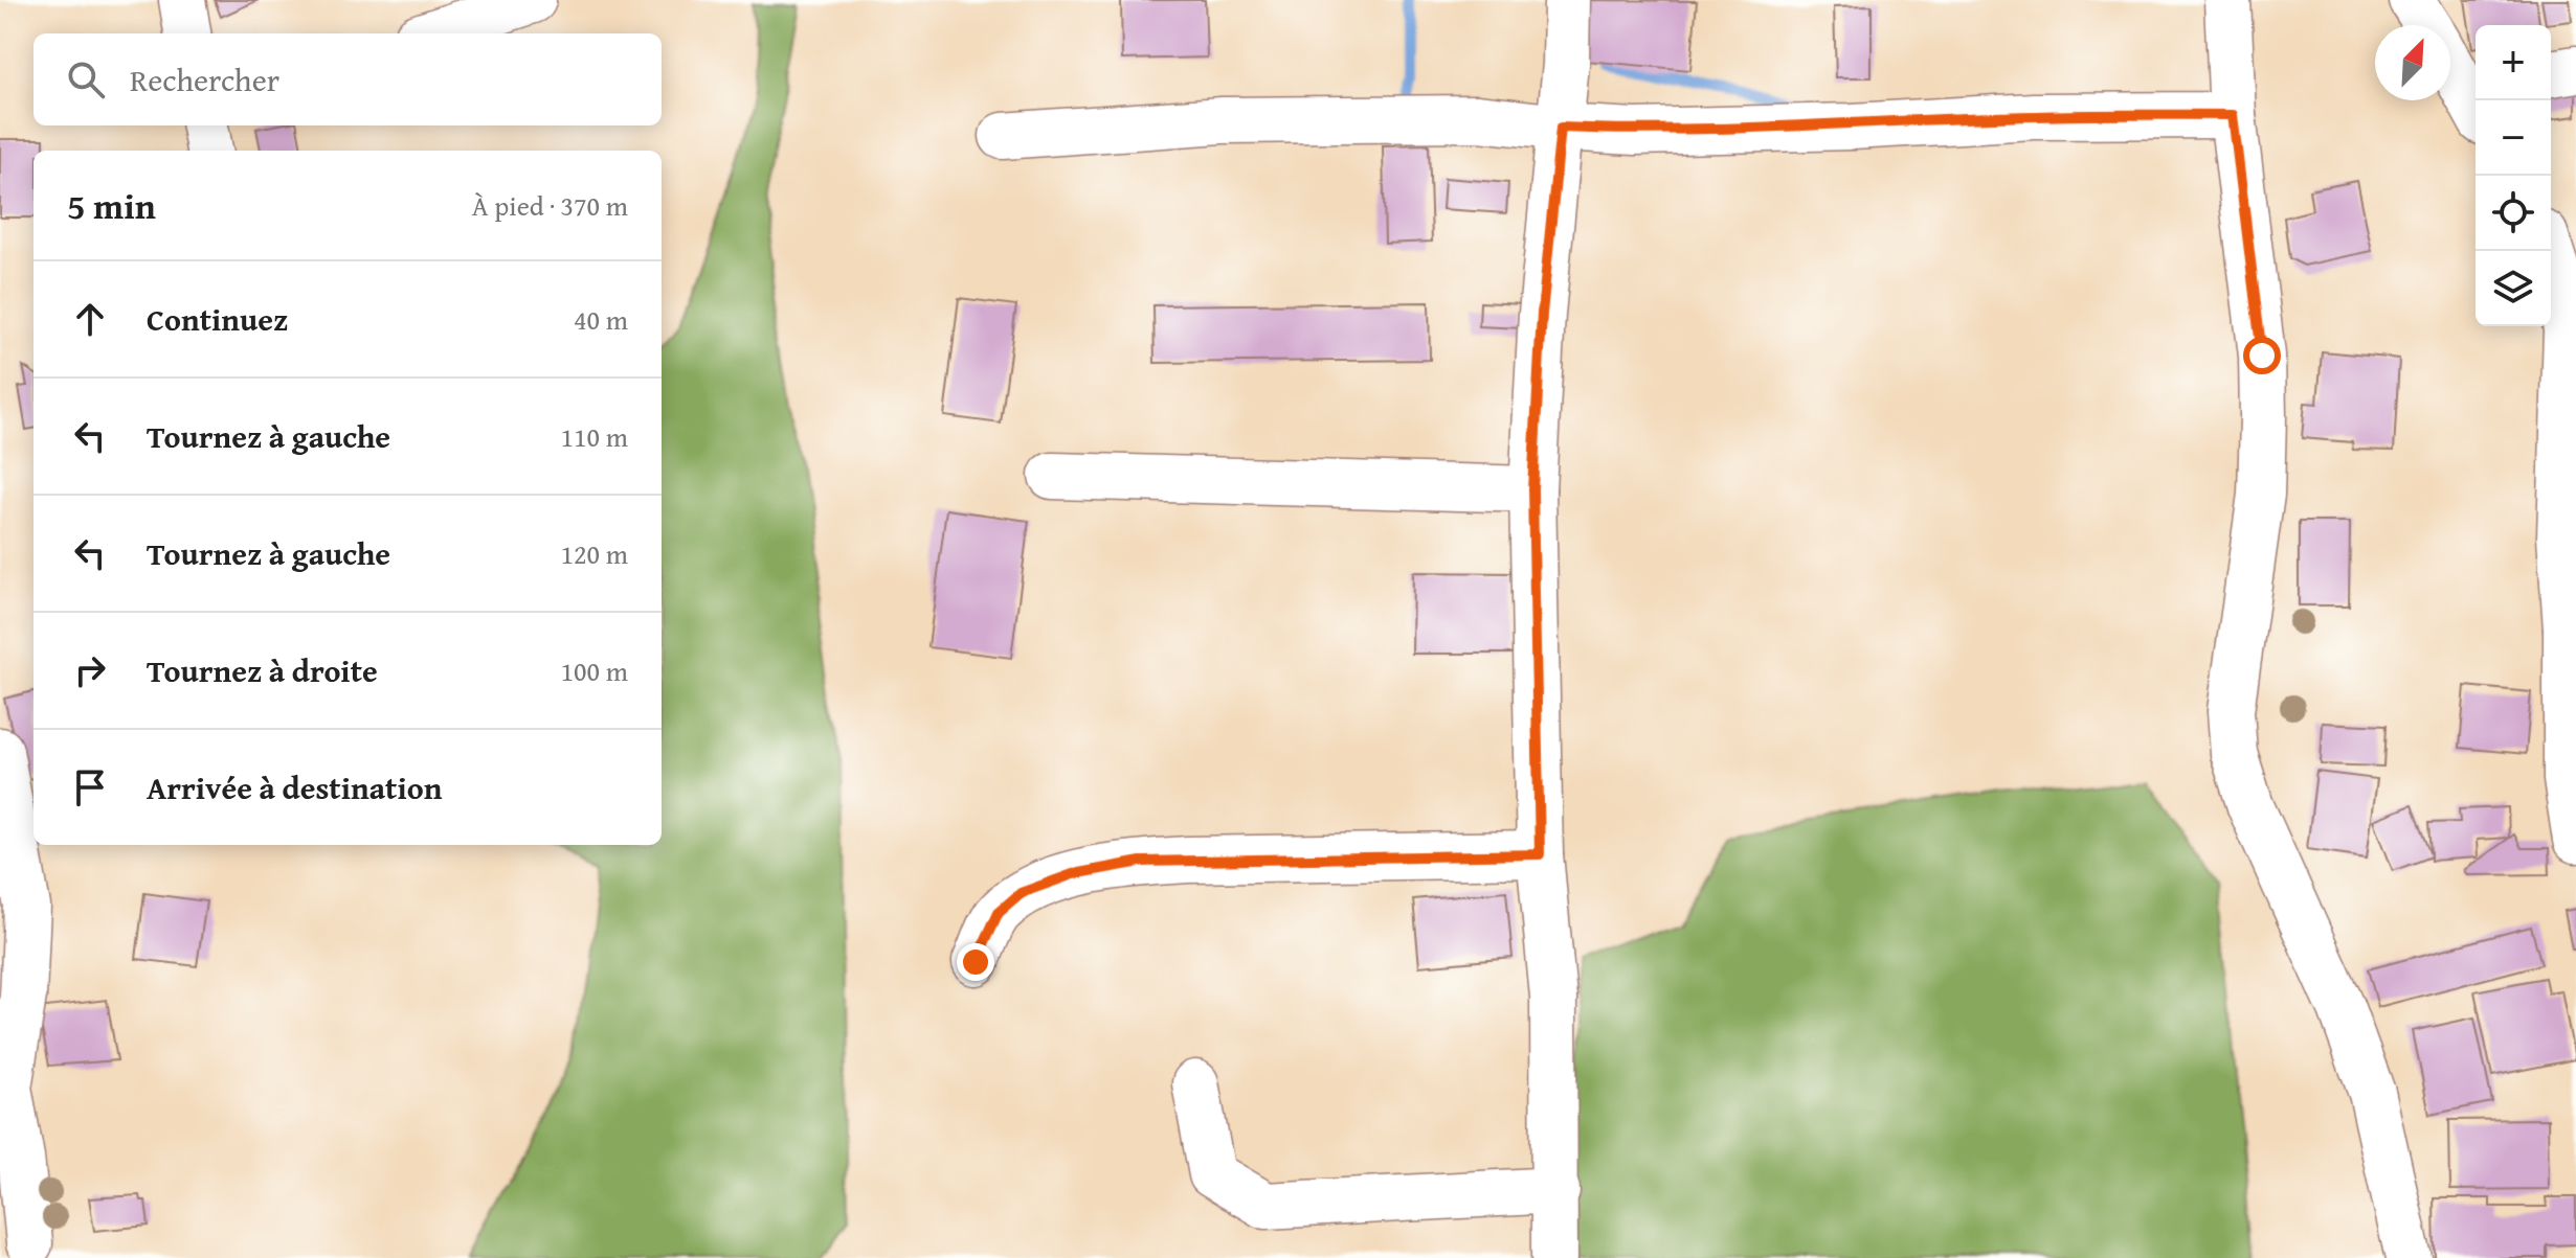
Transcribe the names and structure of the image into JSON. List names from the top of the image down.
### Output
{
  "north": "top right",
  "page": {
    "map_buttons": ["+", "−"],
    "search": "Rechercher",
    "heading": ["5 min", "À pied · 370 m"],
    "list": [
      ["Continuez", "40 m"],
      ["Tournez à gauche", "110 m"],
      ["Tournez à gauche", "120 m"],
      ["Tournez à droite", "100 m"],
      "Arrivée à destination"
    ]
  }
}
